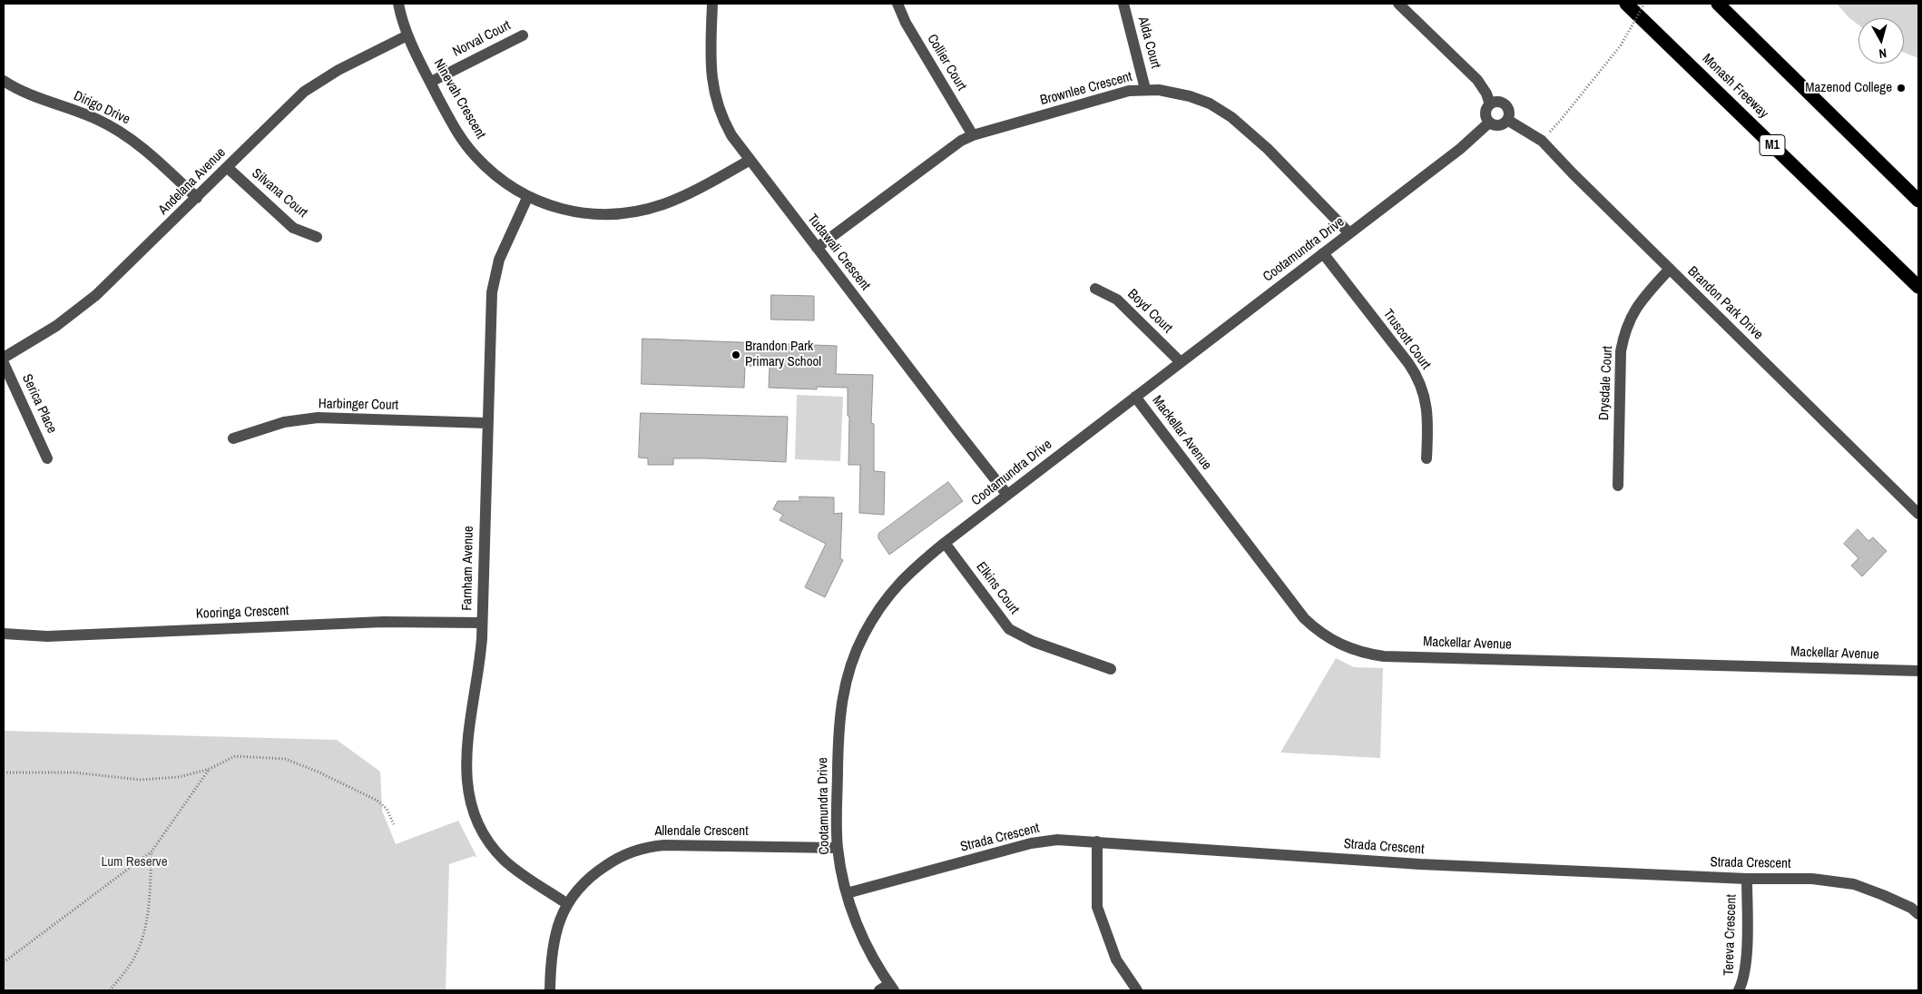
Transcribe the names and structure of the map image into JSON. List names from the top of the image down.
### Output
{
  "streets": {
    "highway": ["Monash Freeway", "M1"],
    "street": [
      "Norval Court",
      "Alda Court",
      "Collier Court",
      "Brownlee Crescent",
      "Ninevah Crescent",
      "Dirigo Drive",
      "Andelana Avenue",
      "Silvana Court",
      "Cootamundra Drive",
      "Tudawali Crescent",
      "Brandon Park Drive",
      "Boyd Court",
      "Truscott Court",
      "Drysdale Court",
      "Serica Place",
      "Harbinger Court",
      "Mackellar Avenue",
      "Farnham Avenue",
      "Elkins Court",
      "Kooringa Crescent",
      "Allendale Crescent",
      "Strada Crescent",
      "Tereva Crescent"
    ]
  },
  "crossings": [
    ["Norval Court", "Ninevah Crescent"],
    ["Alda Court", "Brownlee Crescent"],
    ["Collier Court", "Brownlee Crescent"],
    ["Brownlee Crescent", "Cootamundra Drive"],
    ["Brownlee Crescent", "Tudawali Crescent"],
    ["Ninevah Crescent", "Andelana Avenue"],
    ["Ninevah Crescent", "Tudawali Crescent"],
    ["Ninevah Crescent", "Farnham Avenue"],
    ["Dirigo Drive", "Andelana Avenue"],
    ["Andelana Avenue", "Silvana Court"],
    ["Cootamundra Drive", "Tudawali Crescent"],
    ["Cootamundra Drive", "Brandon Park Drive"],
    ["Cootamundra Drive", "Boyd Court"],
    ["Cootamundra Drive", "Truscott Court"],
    ["Cootamundra Drive", "Mackellar Avenue"],
    ["Cootamundra Drive", "Elkins Court"],
    ["Cootamundra Drive", "Allendale Crescent"],
    ["Cootamundra Drive", "Strada Crescent"],
    ["Brandon Park Drive", "Drysdale Court"],
    ["Harbinger Court", "Farnham Avenue"],
    ["Farnham Avenue", "Kooringa Crescent"],
    ["Farnham Avenue", "Allendale Crescent"],
    ["Strada Crescent", "Tereva Crescent"]
  ],
  "parks": ["Lum Reserve"],
  "places": ["Mazenod College", "Brandon Park Primary School"],
  "north": "bottom"
}
